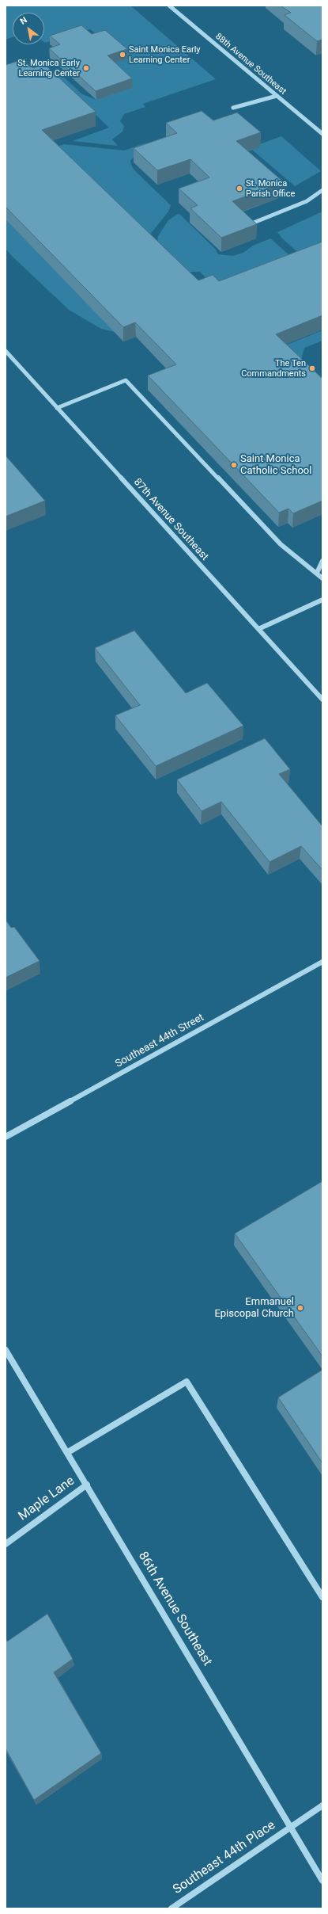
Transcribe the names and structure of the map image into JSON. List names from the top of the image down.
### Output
{
  "streets": {
    "street": [
      "88th Avenue Southeast",
      "87th Avenue Southeast",
      "Southeast 44th Street",
      "Maple Lane",
      "86th Avenue Southeast",
      "Southeast 44th Place"
    ]
  },
  "crossings": [
    ["Maple Lane", "86th Avenue Southeast"],
    ["86th Avenue Southeast", "Southeast 44th Place"]
  ],
  "places": [
    "Saint Monica Early Learning Center",
    "St. Monica Early Learning Center",
    "St. Monica Parish Office",
    "The Ten Commandments",
    "Saint Monica Catholic School",
    "Emmanuel Episcopal Church"
  ],
  "north": "top left"
}
